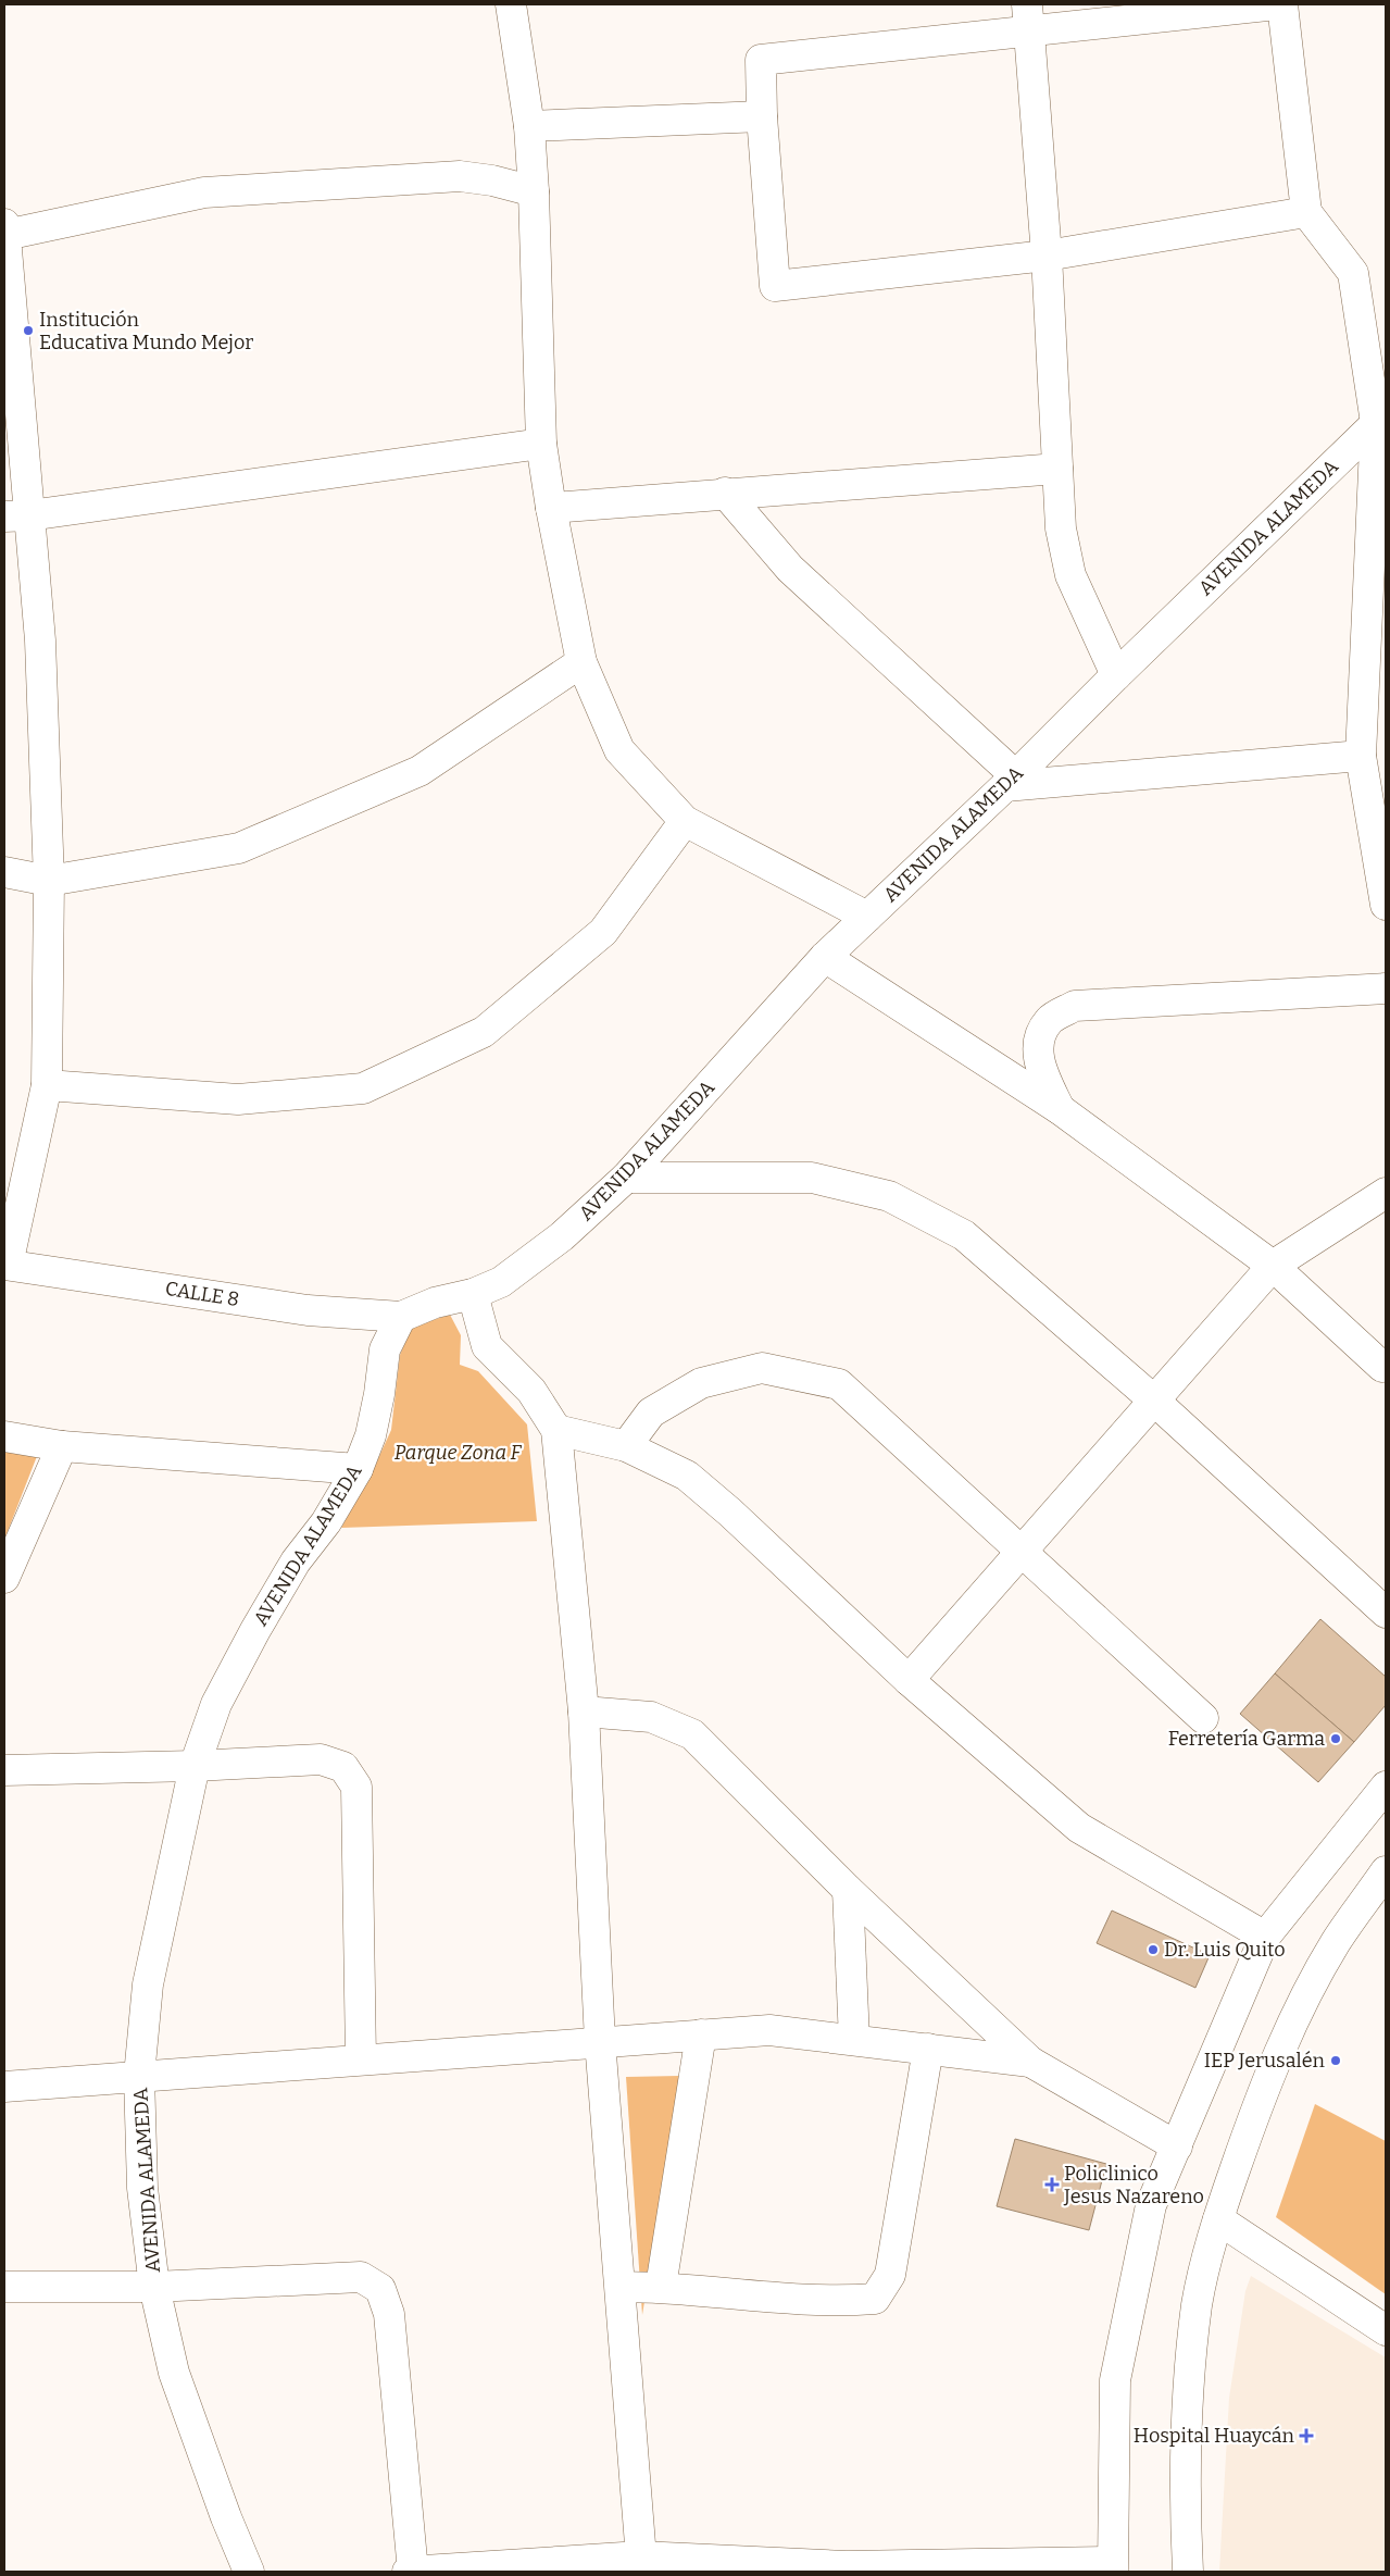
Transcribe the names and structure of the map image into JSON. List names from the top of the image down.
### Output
{
  "streets": {
    "street": ["AVENIDA ALAMEDA", "CALLE 8"]
  },
  "crossings": [
    ["AVENIDA ALAMEDA", "CALLE 8"]
  ],
  "parks": ["Parque Zona F"],
  "places": {
    "other": [
      "Institución Educativa Mundo Mejor",
      "Ferretería Garma",
      "Dr. Luis Quito",
      "IEP Jerusalén"
    ],
    "health": ["Policlinico Jesus Nazareno", "Hospital Huaycán"]
  }
}
